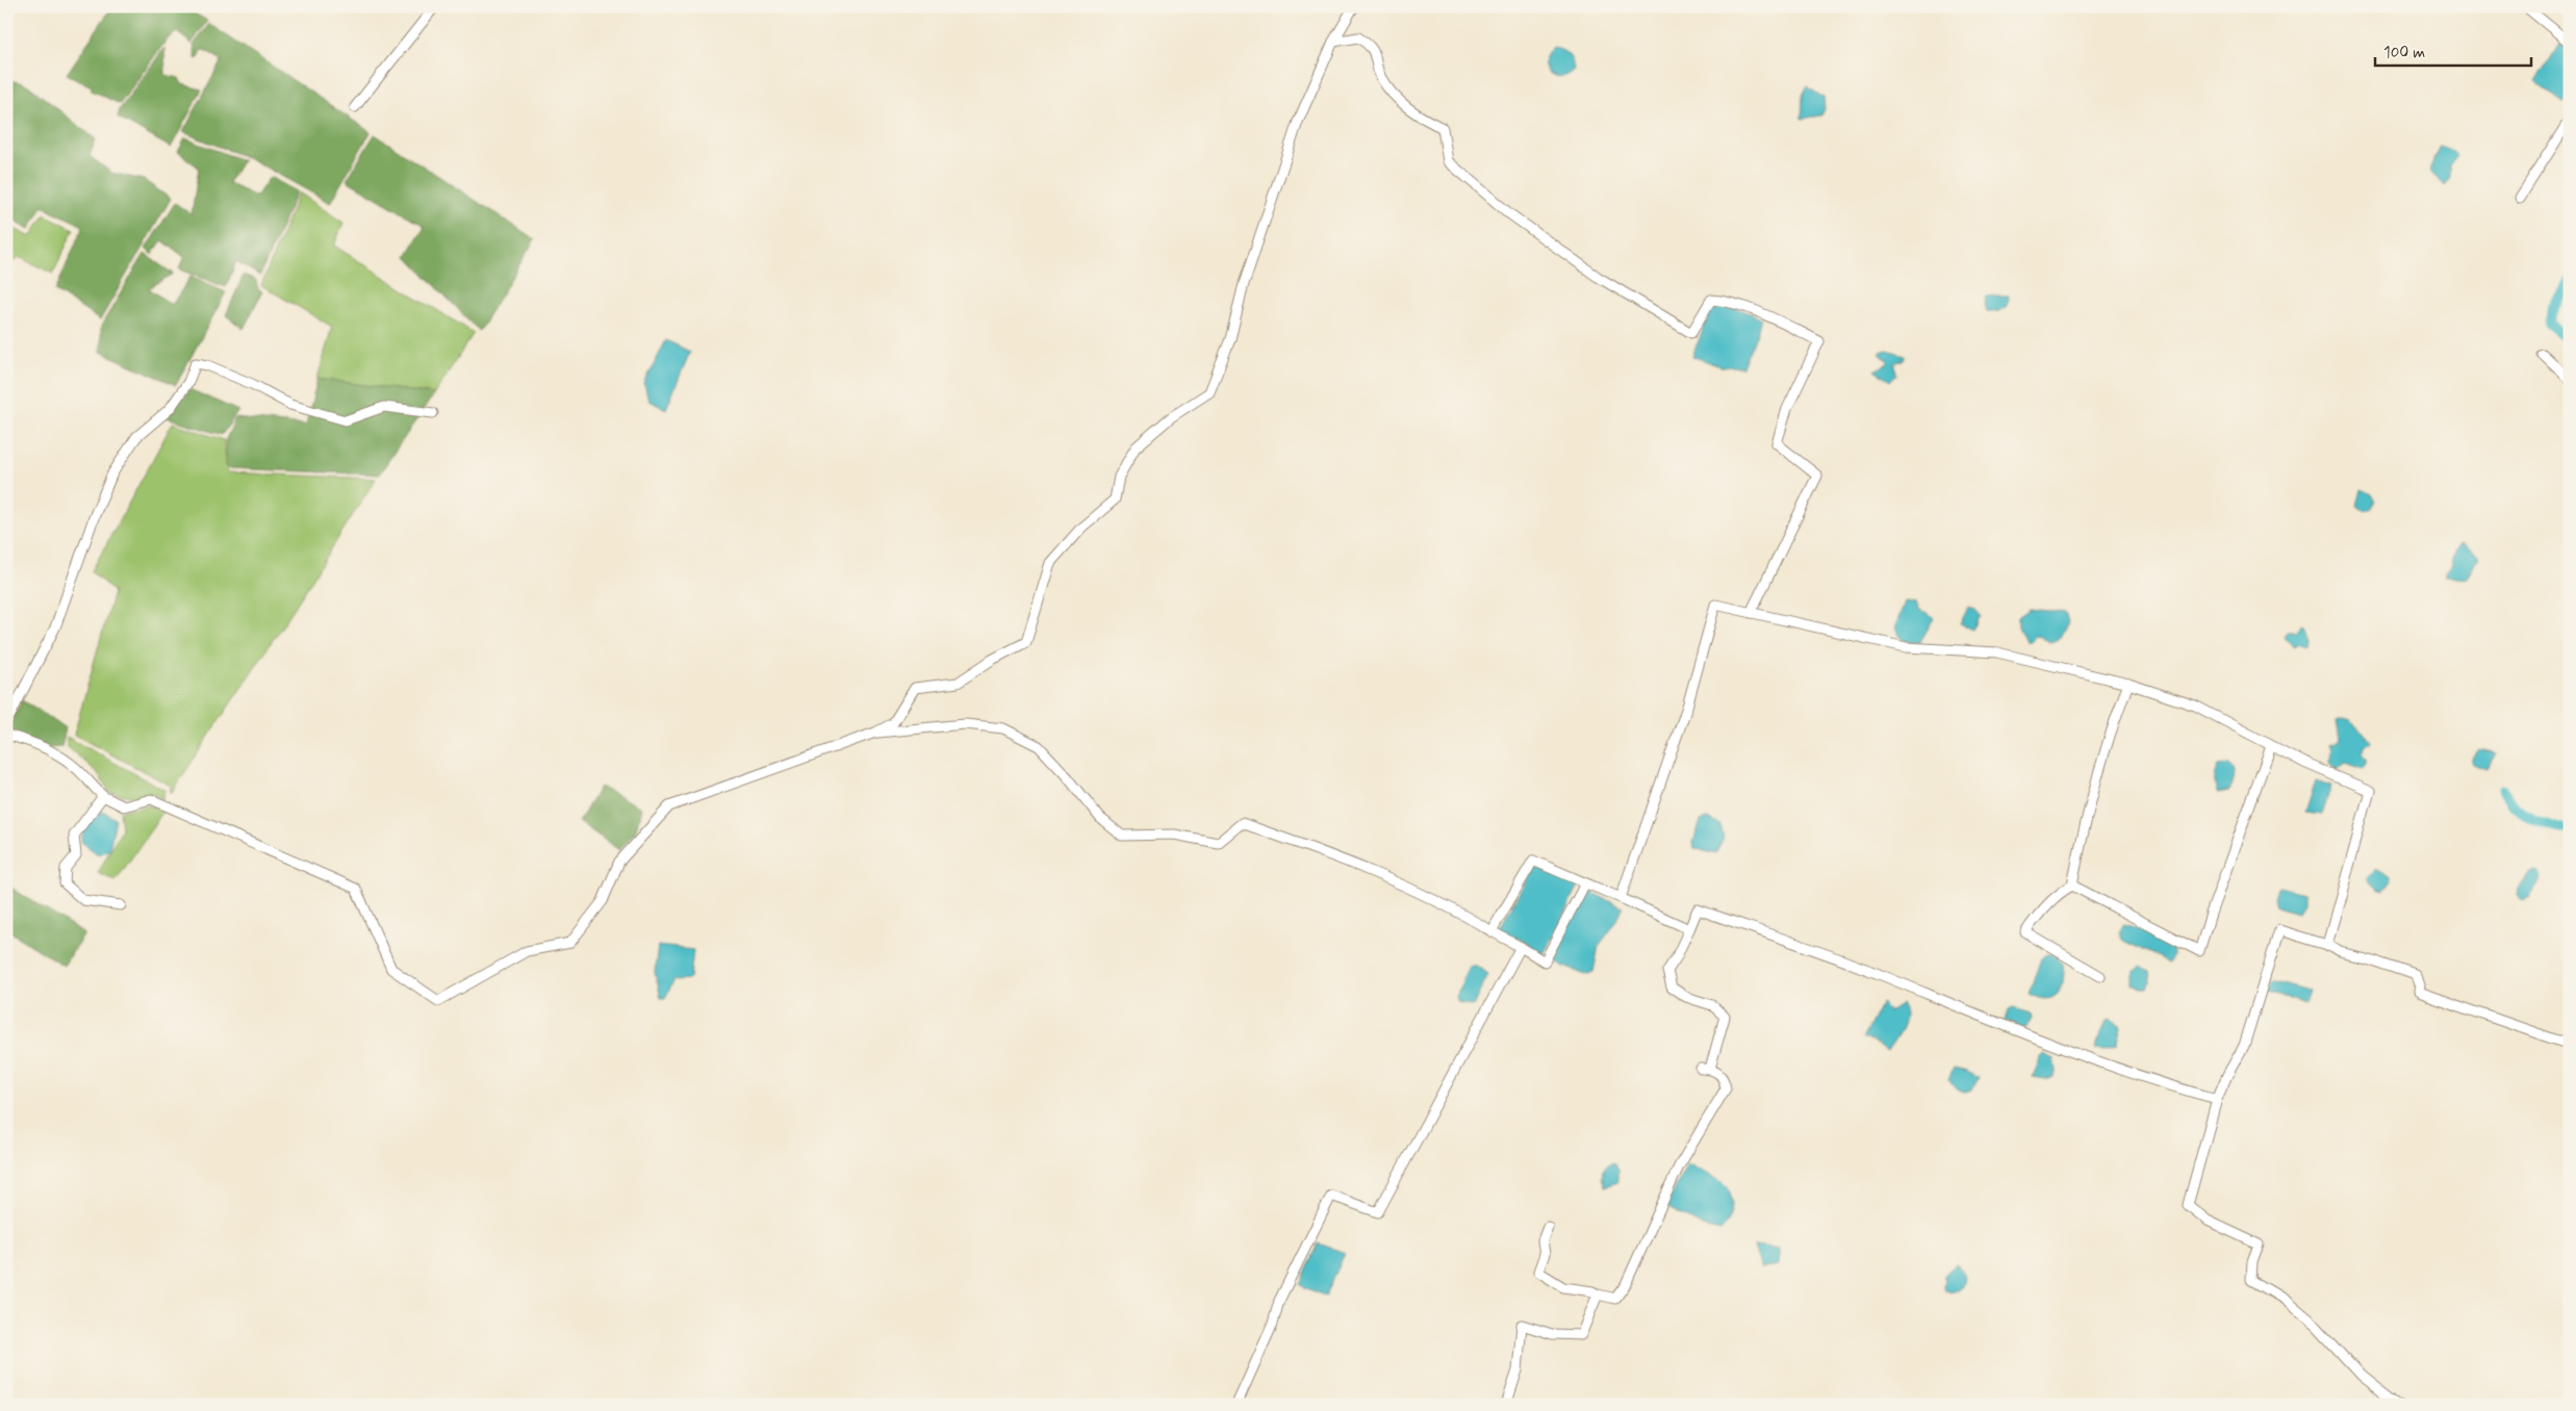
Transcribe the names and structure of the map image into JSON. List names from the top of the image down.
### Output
{
  "scale_bar": "100 m"
}
